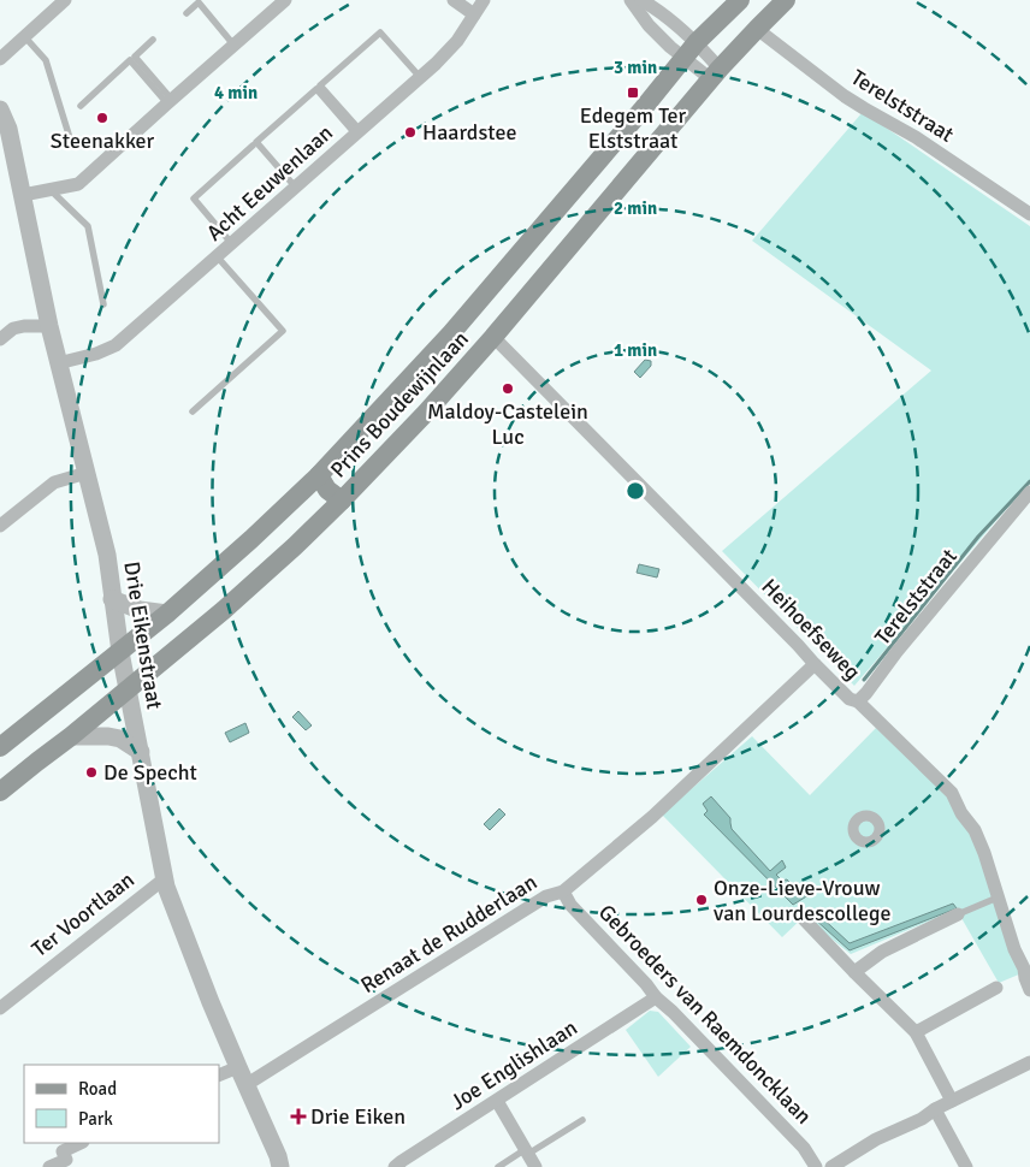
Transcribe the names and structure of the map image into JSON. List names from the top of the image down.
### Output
{
  "streets": {
    "main road": ["Prins Boudewijnlaan"],
    "street": [
      "Terelststraat",
      "Acht Eeuwenlaan",
      "Heihoefseweg",
      "Drie Eikenstraat",
      "Ter Voortlaan",
      "Renaat de Rudderlaan",
      "Gebroeders van Raemdoncklaan",
      "Joe Englishlaan"
    ]
  },
  "crossings": [
    ["Terelststraat", "Prins Boudewijnlaan"],
    ["Terelststraat", "Heihoefseweg"],
    ["Acht Eeuwenlaan", "Drie Eikenstraat"],
    ["Prins Boudewijnlaan", "Heihoefseweg"],
    ["Prins Boudewijnlaan", "Drie Eikenstraat"],
    ["Heihoefseweg", "Renaat de Rudderlaan"],
    ["Drie Eikenstraat", "Ter Voortlaan"],
    ["Drie Eikenstraat", "Renaat de Rudderlaan"],
    ["Renaat de Rudderlaan", "Gebroeders van Raemdoncklaan"],
    ["Gebroeders van Raemdoncklaan", "Joe Englishlaan"]
  ],
  "places": {
    "transit": ["Edegem Ter Elststraat"],
    "other": [
      "Steenakker",
      "Haardstee",
      "Maldoy-Castelein Luc",
      "De Specht",
      "Onze-Lieve-Vrouw van Lourdescollege"
    ],
    "health": ["Drie Eiken"]
  },
  "legend": ["Road", "Park"],
  "rings": [
    "3 min",
    "4 min",
    "2 min",
    "1 min"
  ]
}
